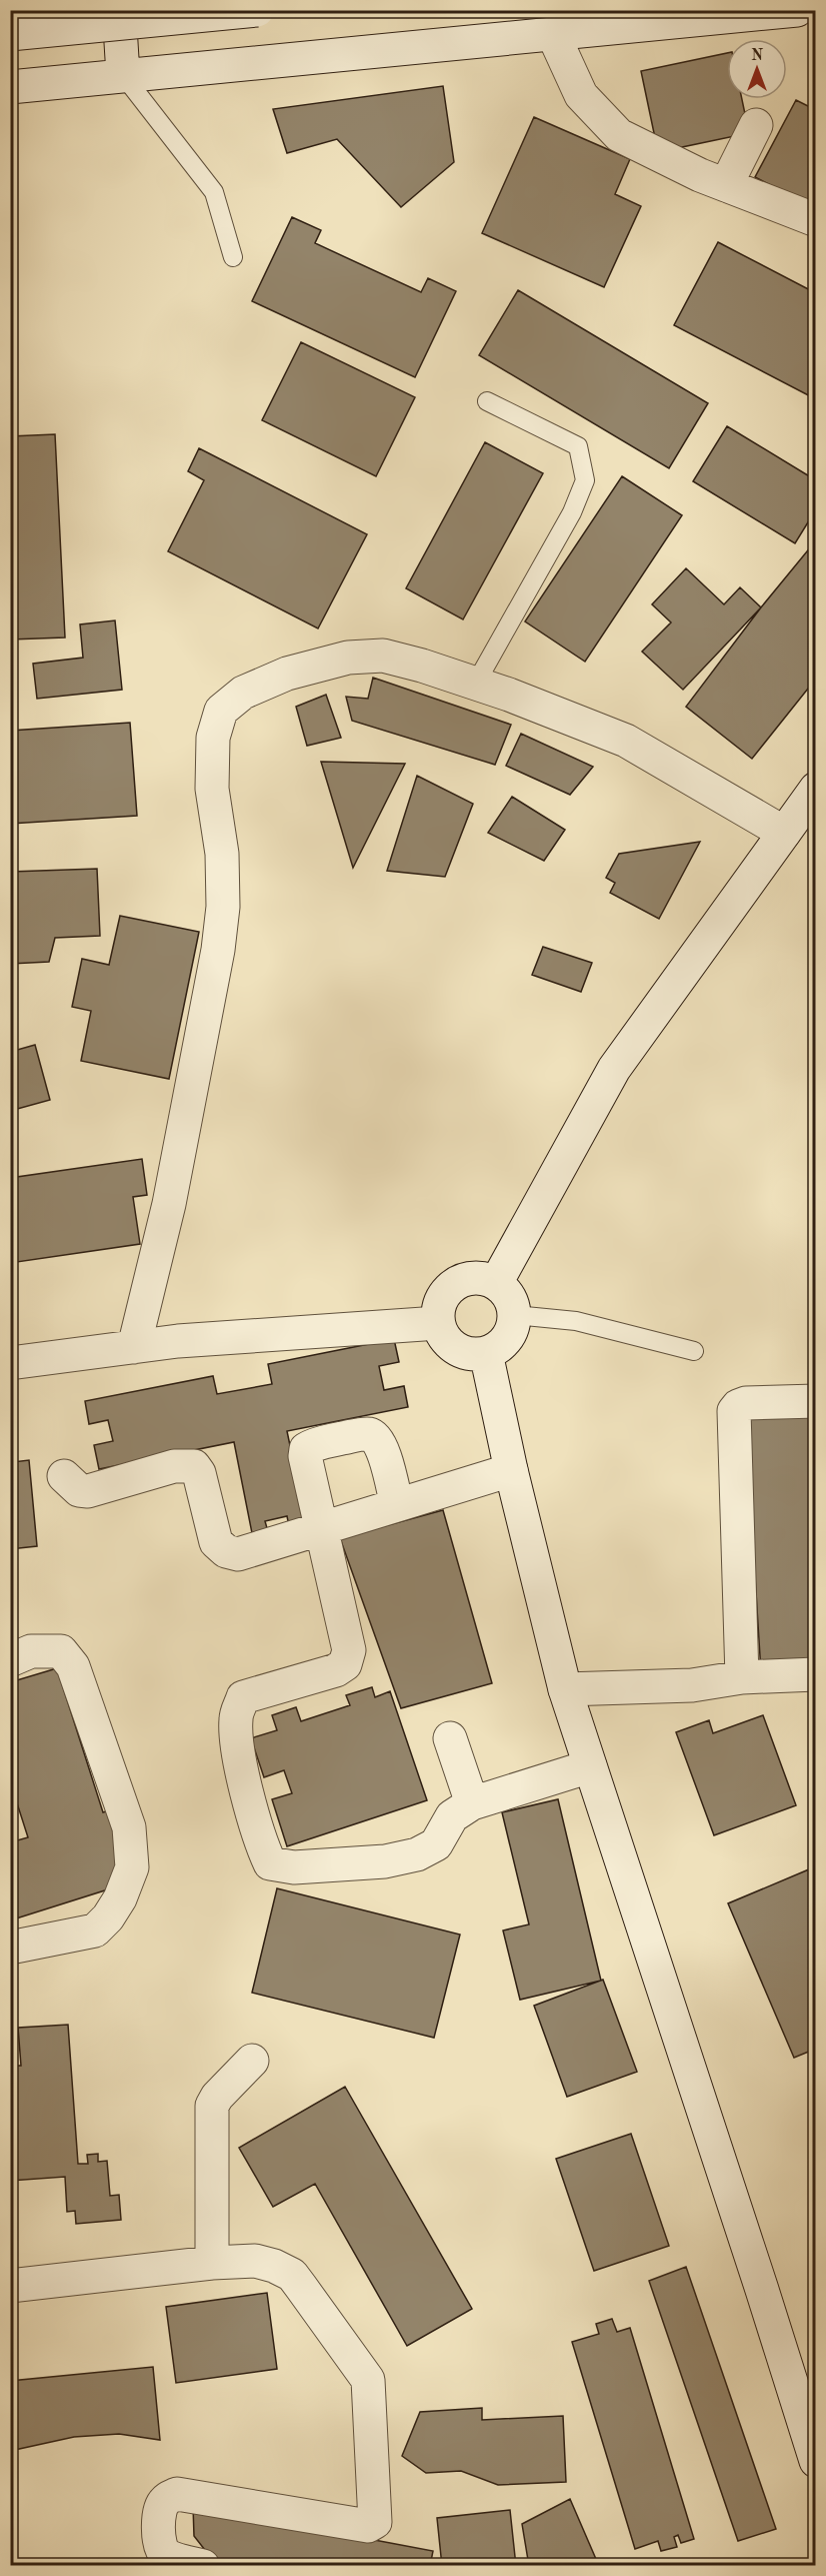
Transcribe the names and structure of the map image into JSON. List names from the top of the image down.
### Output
{
  "north": "top"
}
